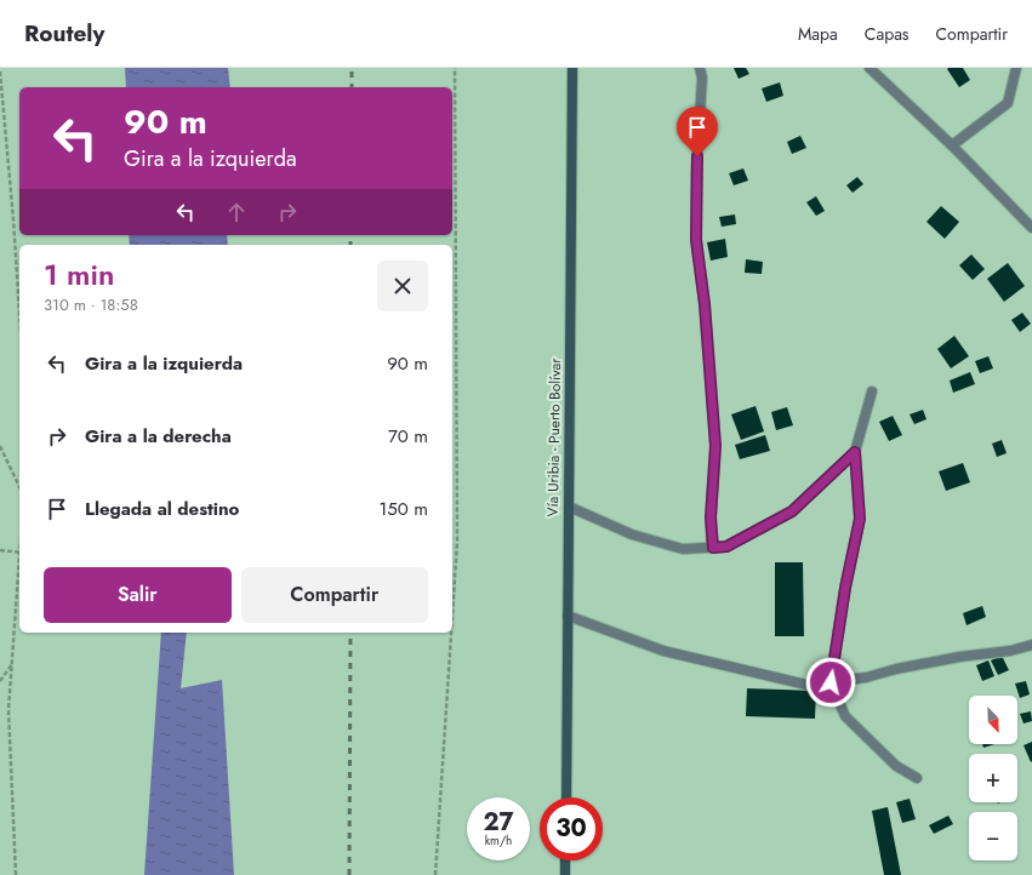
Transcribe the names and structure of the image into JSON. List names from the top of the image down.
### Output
{
  "streets": {
    "street": ["Vía Uribia - Puerto Bolívar"]
  },
  "north": "bottom right",
  "page": {
    "header": "Routely",
    "nav": ["Mapa", "Capas", "Compartir"],
    "turn": ["90 m", "Gira a la izquierda"],
    "heading": ["1 min", "310 m · 18:58"],
    "list": [
      {
        "name": "Gira a la izquierda",
        "value": "90 m"
      },
      {
        "name": "Gira a la derecha",
        "value": "70 m"
      },
      {
        "name": "Llegada al destino",
        "value": "150 m"
      }
    ],
    "buttons": ["Salir", "Compartir"],
    "map_buttons": ["+", "−"],
    "speed": "27 km/h",
    "limit": "30"
  }
}
